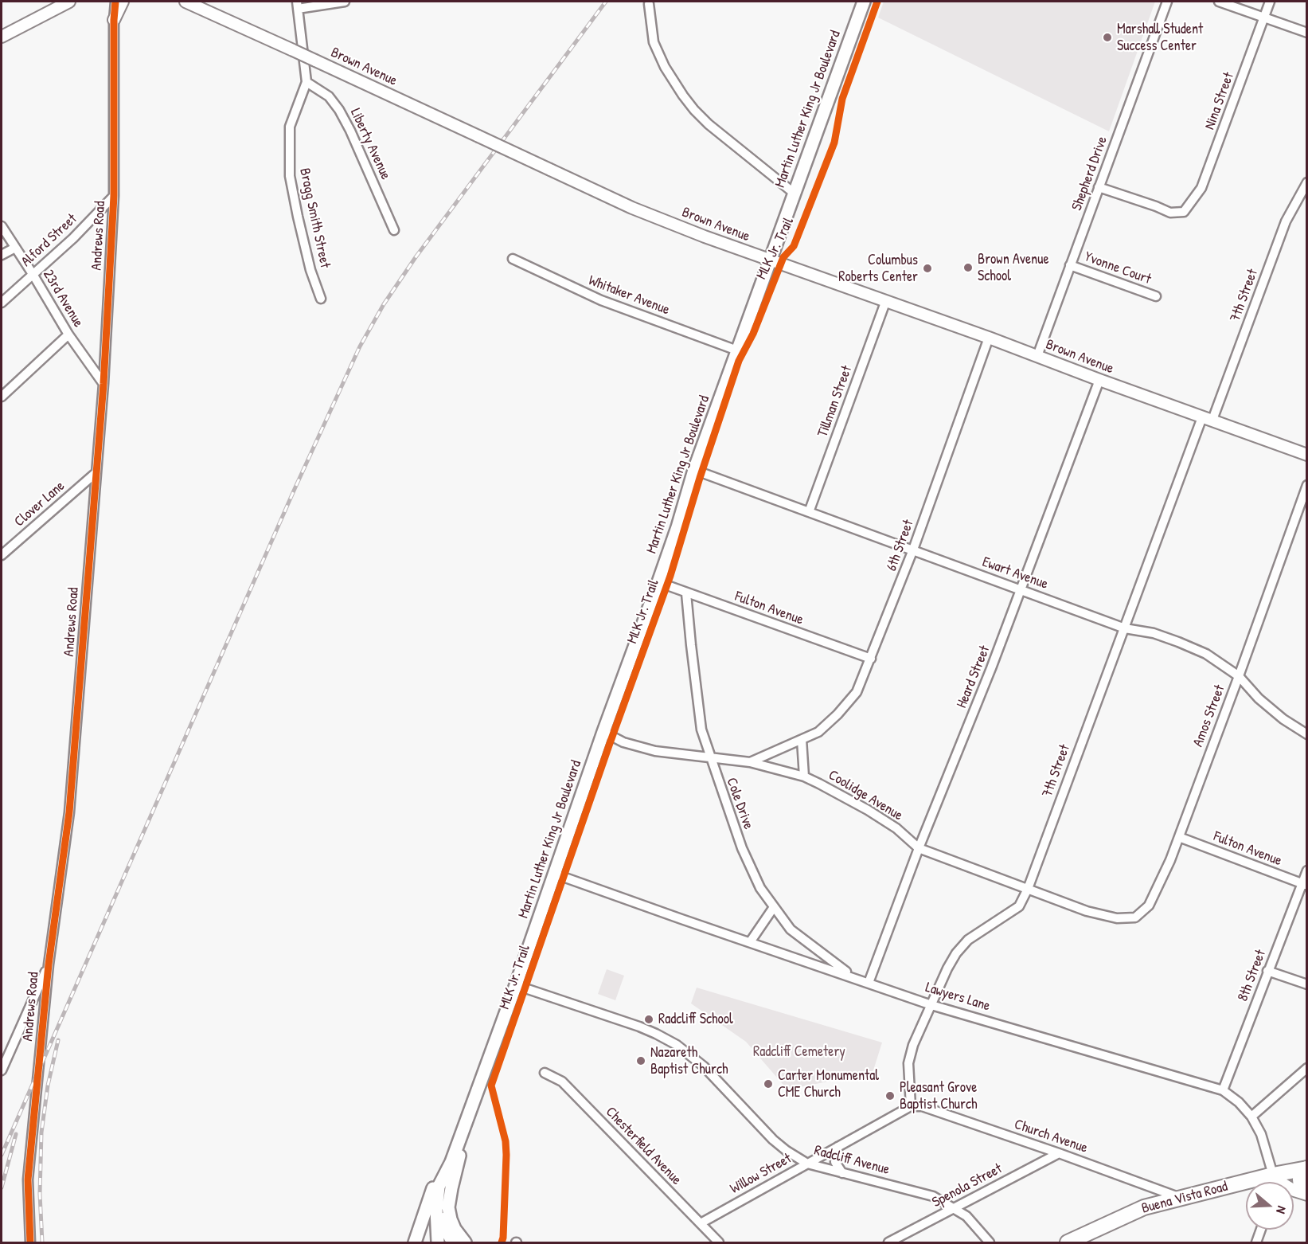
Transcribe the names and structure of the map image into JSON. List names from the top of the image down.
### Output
{
  "streets": {
    "main road": ["Martin Luther King Jr Boulevard", "Buena Vista Road"],
    "street": [
      "Brown Avenue",
      "Nina Street",
      "Liberty Avenue",
      "Shepherd Drive",
      "Bragg Smith Street",
      "Andrews Road",
      "Alford Street",
      "Yvonne Court",
      "Whitaker Avenue",
      "7th Street",
      "23rd Avenue",
      "Tillman Street",
      "Clover Lane",
      "6th Street",
      "Ewart Avenue",
      "Fulton Avenue",
      "Heard Street",
      "Amos Street",
      "Coolidge Avenue",
      "Cole Drive",
      "8th Street",
      "Lawyers Lane",
      "Church Avenue",
      "Chesterfield Avenue",
      "Radcliff Avenue",
      "Willow Street",
      "Spenola Street"
    ],
    "cycle path": ["MLK Jr. Trail"]
  },
  "crossings": [
    ["Brown Avenue", "Martin Luther King Jr Boulevard"],
    ["Brown Avenue", "Shepherd Drive"],
    ["Brown Avenue", "7th Street"],
    ["Brown Avenue", "Tillman Street"],
    ["Brown Avenue", "6th Street"],
    ["Brown Avenue", "Heard Street"],
    ["Nina Street", "Shepherd Drive"],
    ["Martin Luther King Jr Boulevard", "Whitaker Avenue"],
    ["Martin Luther King Jr Boulevard", "Ewart Avenue"],
    ["Martin Luther King Jr Boulevard", "Fulton Avenue"],
    ["Martin Luther King Jr Boulevard", "Coolidge Avenue"],
    ["Martin Luther King Jr Boulevard", "Lawyers Lane"],
    ["Martin Luther King Jr Boulevard", "Radcliff Avenue"],
    ["Liberty Avenue", "Bragg Smith Street"],
    ["Shepherd Drive", "Yvonne Court"],
    ["Andrews Road", "Alford Street"],
    ["Andrews Road", "23rd Avenue"],
    ["Andrews Road", "Clover Lane"],
    ["Alford Street", "23rd Avenue"],
    ["7th Street", "Ewart Avenue"],
    ["7th Street", "Coolidge Avenue"],
    ["7th Street", "Lawyers Lane"],
    ["7th Street", "Church Avenue"],
    ["7th Street", "Willow Street"],
    ["Tillman Street", "Ewart Avenue"],
    ["6th Street", "Ewart Avenue"],
    ["6th Street", "Fulton Avenue"],
    ["6th Street", "Coolidge Avenue"],
    ["Ewart Avenue", "Heard Street"],
    ["Ewart Avenue", "Amos Street"],
    ["Fulton Avenue", "Amos Street"],
    ["Fulton Avenue", "Cole Drive"],
    ["Fulton Avenue", "8th Street"],
    ["Heard Street", "Coolidge Avenue"],
    ["Heard Street", "Lawyers Lane"],
    ["Amos Street", "Coolidge Avenue"],
    ["Coolidge Avenue", "Cole Drive"],
    ["Cole Drive", "Lawyers Lane"],
    ["8th Street", "Lawyers Lane"],
    ["Lawyers Lane", "Buena Vista Road"],
    ["Church Avenue", "Willow Street"],
    ["Church Avenue", "Spenola Street"],
    ["Church Avenue", "Buena Vista Road"],
    ["Chesterfield Avenue", "Willow Street"],
    ["Radcliff Avenue", "Willow Street"],
    ["Radcliff Avenue", "Spenola Street"]
  ],
  "parks": ["Radcliff Cemetery"],
  "places": [
    "Marshall Student Success Center",
    "Brown Avenue School",
    "Columbus Roberts Center",
    "Radcliff School",
    "Nazareth Baptist Church",
    "Carter Monumental CME Church",
    "Pleasant Grove Baptist Church"
  ],
  "north": "right"
}
